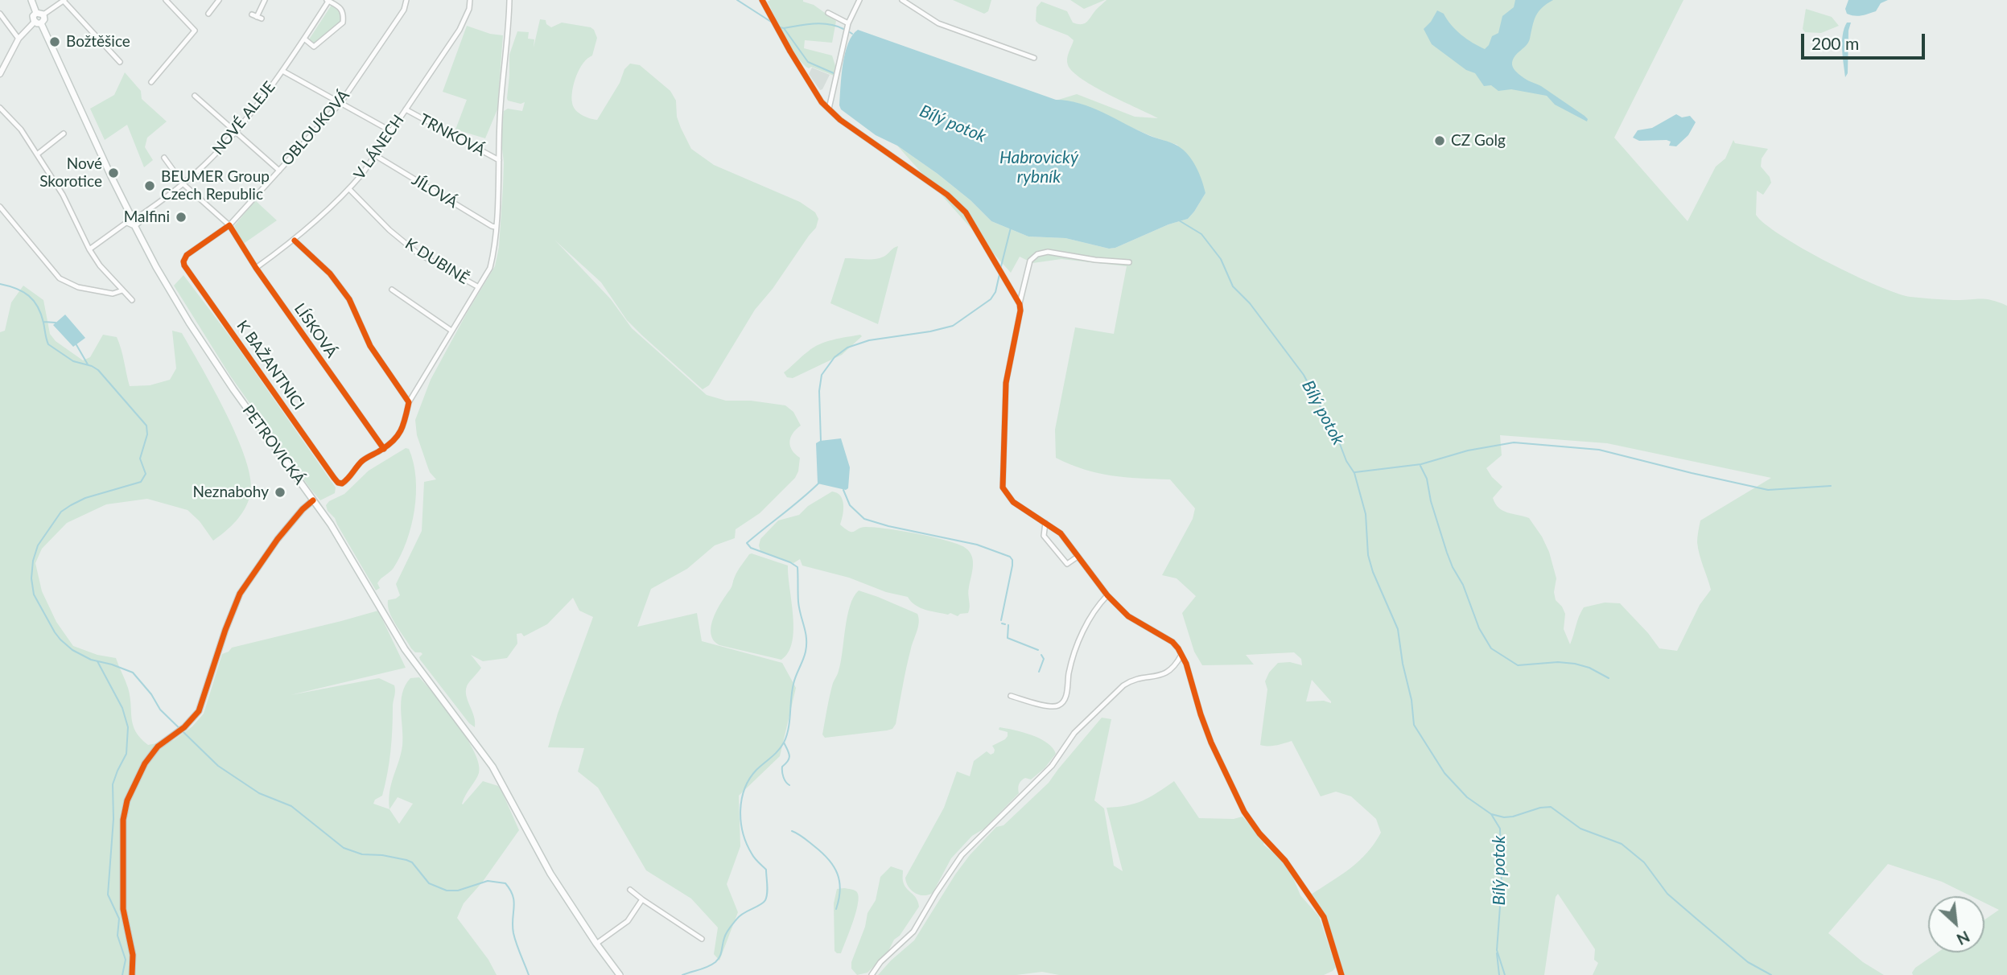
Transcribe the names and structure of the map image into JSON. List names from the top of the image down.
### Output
{
  "streets": {
    "main road": ["PETROVICKÁ"],
    "street": [
      "NOVÉ ALEJE",
      "OBLOUKOVÁ",
      "TRNKOVÁ",
      "V LÁNECH",
      "JÍLOVÁ",
      "K DUBINĚ",
      "LÍSKOVÁ",
      "K BAŽANTNICI"
    ]
  },
  "crossings": [
    ["NOVÉ ALEJE", "PETROVICKÁ"],
    ["OBLOUKOVÁ", "LÍSKOVÁ"],
    ["OBLOUKOVÁ", "K BAŽANTNICI"],
    ["TRNKOVÁ", "V LÁNECH"],
    ["V LÁNECH", "JÍLOVÁ"],
    ["V LÁNECH", "K DUBINĚ"],
    ["V LÁNECH", "LÍSKOVÁ"],
    ["LÍSKOVÁ", "K BAŽANTNICI"]
  ],
  "water": ["Bílý potok", "Habrovický rybník"],
  "places": [
    "Božtěšice",
    "CZ Golg",
    "Nové Skorotice",
    "BEUMER Group Czech Republic",
    "Malfini",
    "Neznabohy"
  ],
  "scale_bar": "200 m",
  "north": "bottom right"
}
